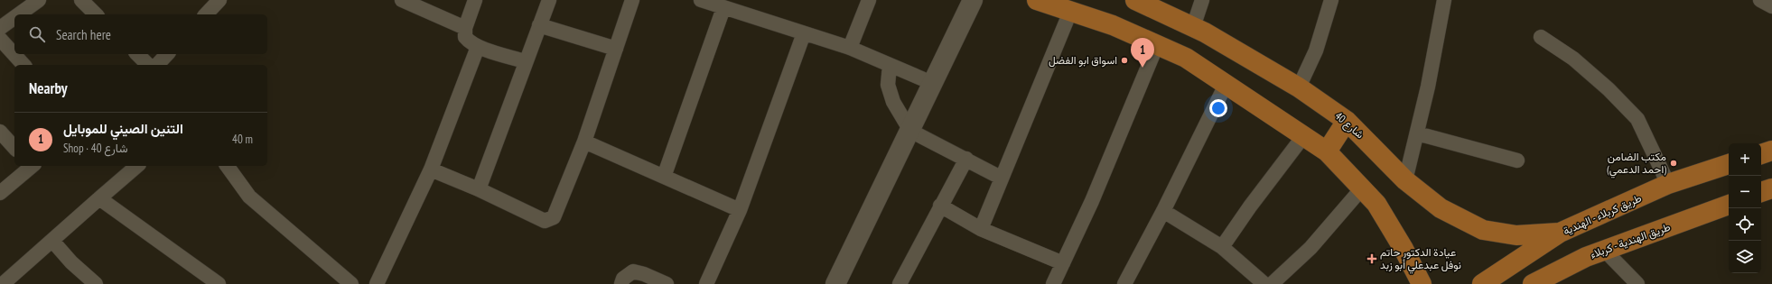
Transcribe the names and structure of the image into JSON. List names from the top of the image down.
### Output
{
  "streets": {
    "main road": ["شارع 40", "طريق كربلاء - الهندية", "طريق الهندية - كربلاء"]
  },
  "crossings": [
    ["شارع 40", "طريق كربلاء - الهندية"]
  ],
  "places": {
    "other": ["اسواق ابو الفضل", "مكتب الضامن (احمد الدعمي)"],
    "health": ["عيادة الدكتور حاتم نوفل عبدعلي أبو زبد"]
  },
  "page": {
    "search": "Search here",
    "pins": "1",
    "heading": "Nearby",
    "list": [
      {
        "mark": "1",
        "name": "التنين الصيني للموبايل",
        "note": "Shop · شارع 40",
        "value": "40 m"
      }
    ],
    "map_buttons": ["+", "−"]
  }
}
